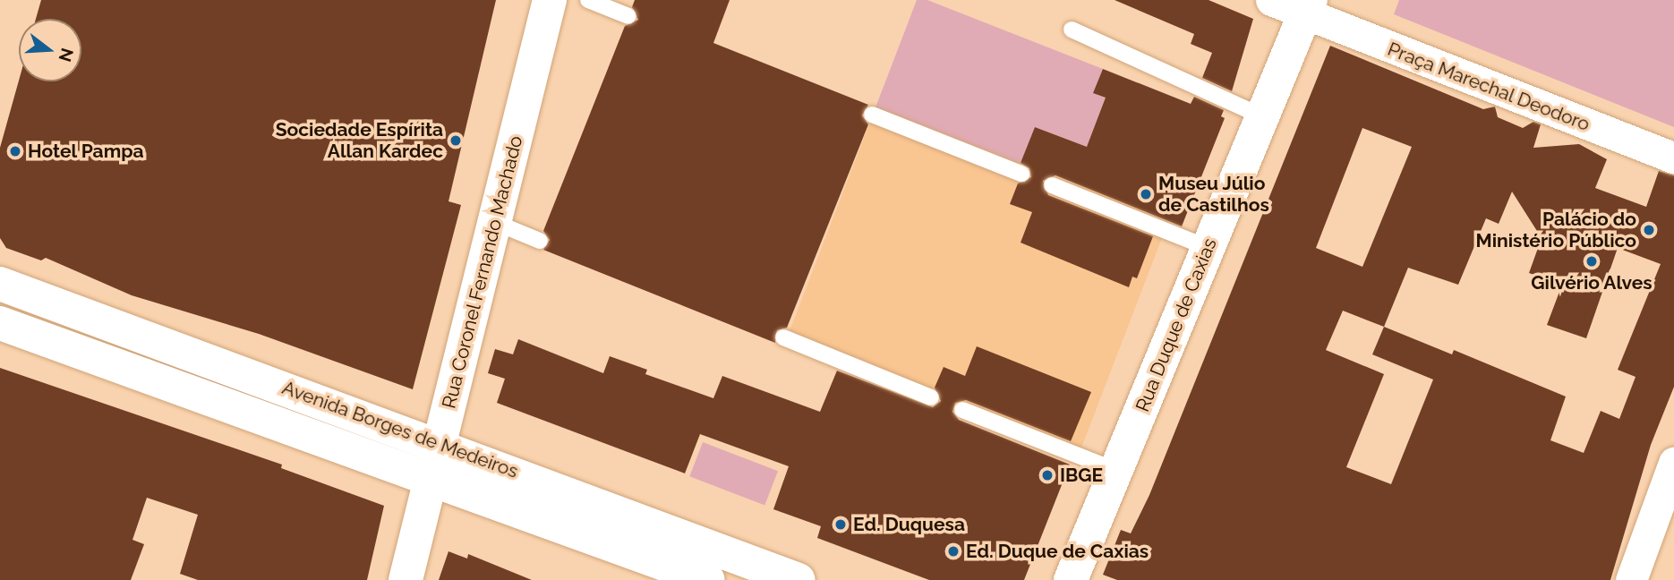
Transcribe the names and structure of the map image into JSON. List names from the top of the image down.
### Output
{
  "streets": {
    "main road": ["Rua Coronel Fernando Machado", "Rua Duque de Caxias", "Avenida Borges de Medeiros"],
    "street": ["Praça Marechal Deodoro"]
  },
  "crossings": [
    ["Praça Marechal Deodoro", "Rua Duque de Caxias"],
    ["Rua Coronel Fernando Machado", "Avenida Borges de Medeiros"]
  ],
  "places": [
    "Sociedade Espírita Allan Kardec",
    "Hotel Pampa",
    "Museu Júlio de Castilhos",
    "Palácio do Ministério Público",
    "Gilvério Alves",
    "IBGE",
    "Ed. Duquesa",
    "Ed. Duque de Caxias"
  ],
  "north": "right"
}
